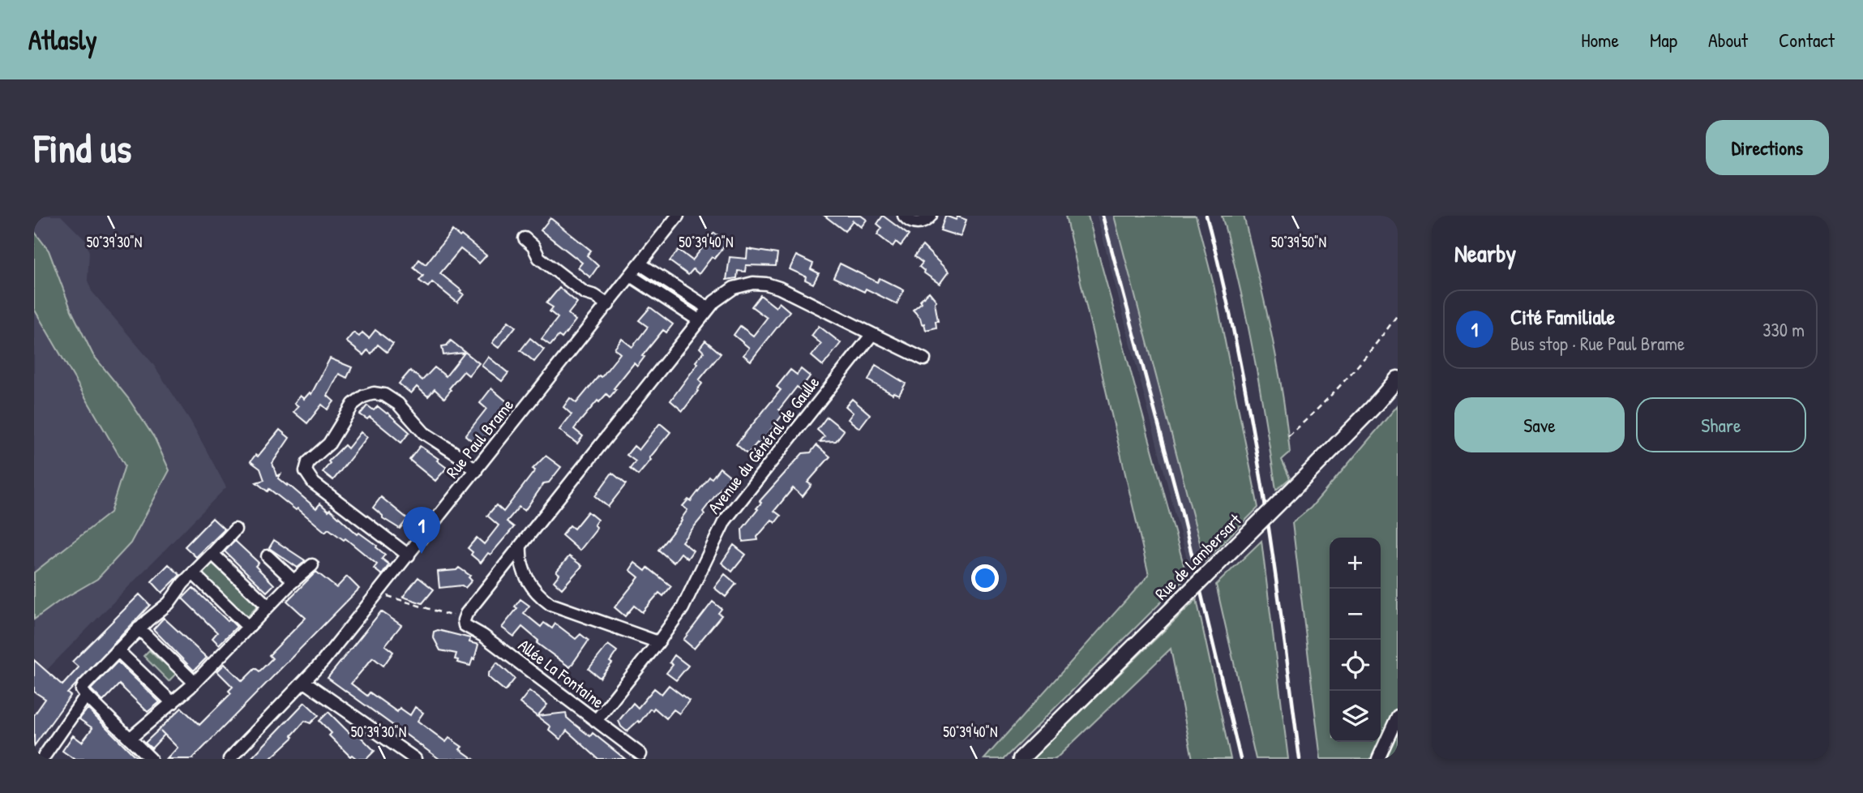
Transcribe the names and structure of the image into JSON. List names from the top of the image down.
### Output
{
  "streets": {
    "main road": ["Rue de Lambersart"],
    "street": ["Rue Paul Brame", "Avenue du Général de Gaulle", "Allée La Fontaine"]
  },
  "crossings": [
    ["Avenue du Général de Gaulle", "Allée La Fontaine"]
  ],
  "page": {
    "header": "Atlasly",
    "nav": [
      "Home",
      "Map",
      "About",
      "Contact"
    ],
    "buttons": [
      "Directions",
      ["Save", "Share"]
    ],
    "title": "Find us",
    "heading": "Nearby",
    "list": [
      {
        "mark": "1",
        "name": "Cité Familiale",
        "note": "Bus stop · Rue Paul Brame",
        "value": "330 m"
      }
    ],
    "pins": "1",
    "map_buttons": ["+", "−"]
  },
  "coordinates": ["50°39'30\"N", "50°39'40\"N", "50°39'50\"N"]
}
